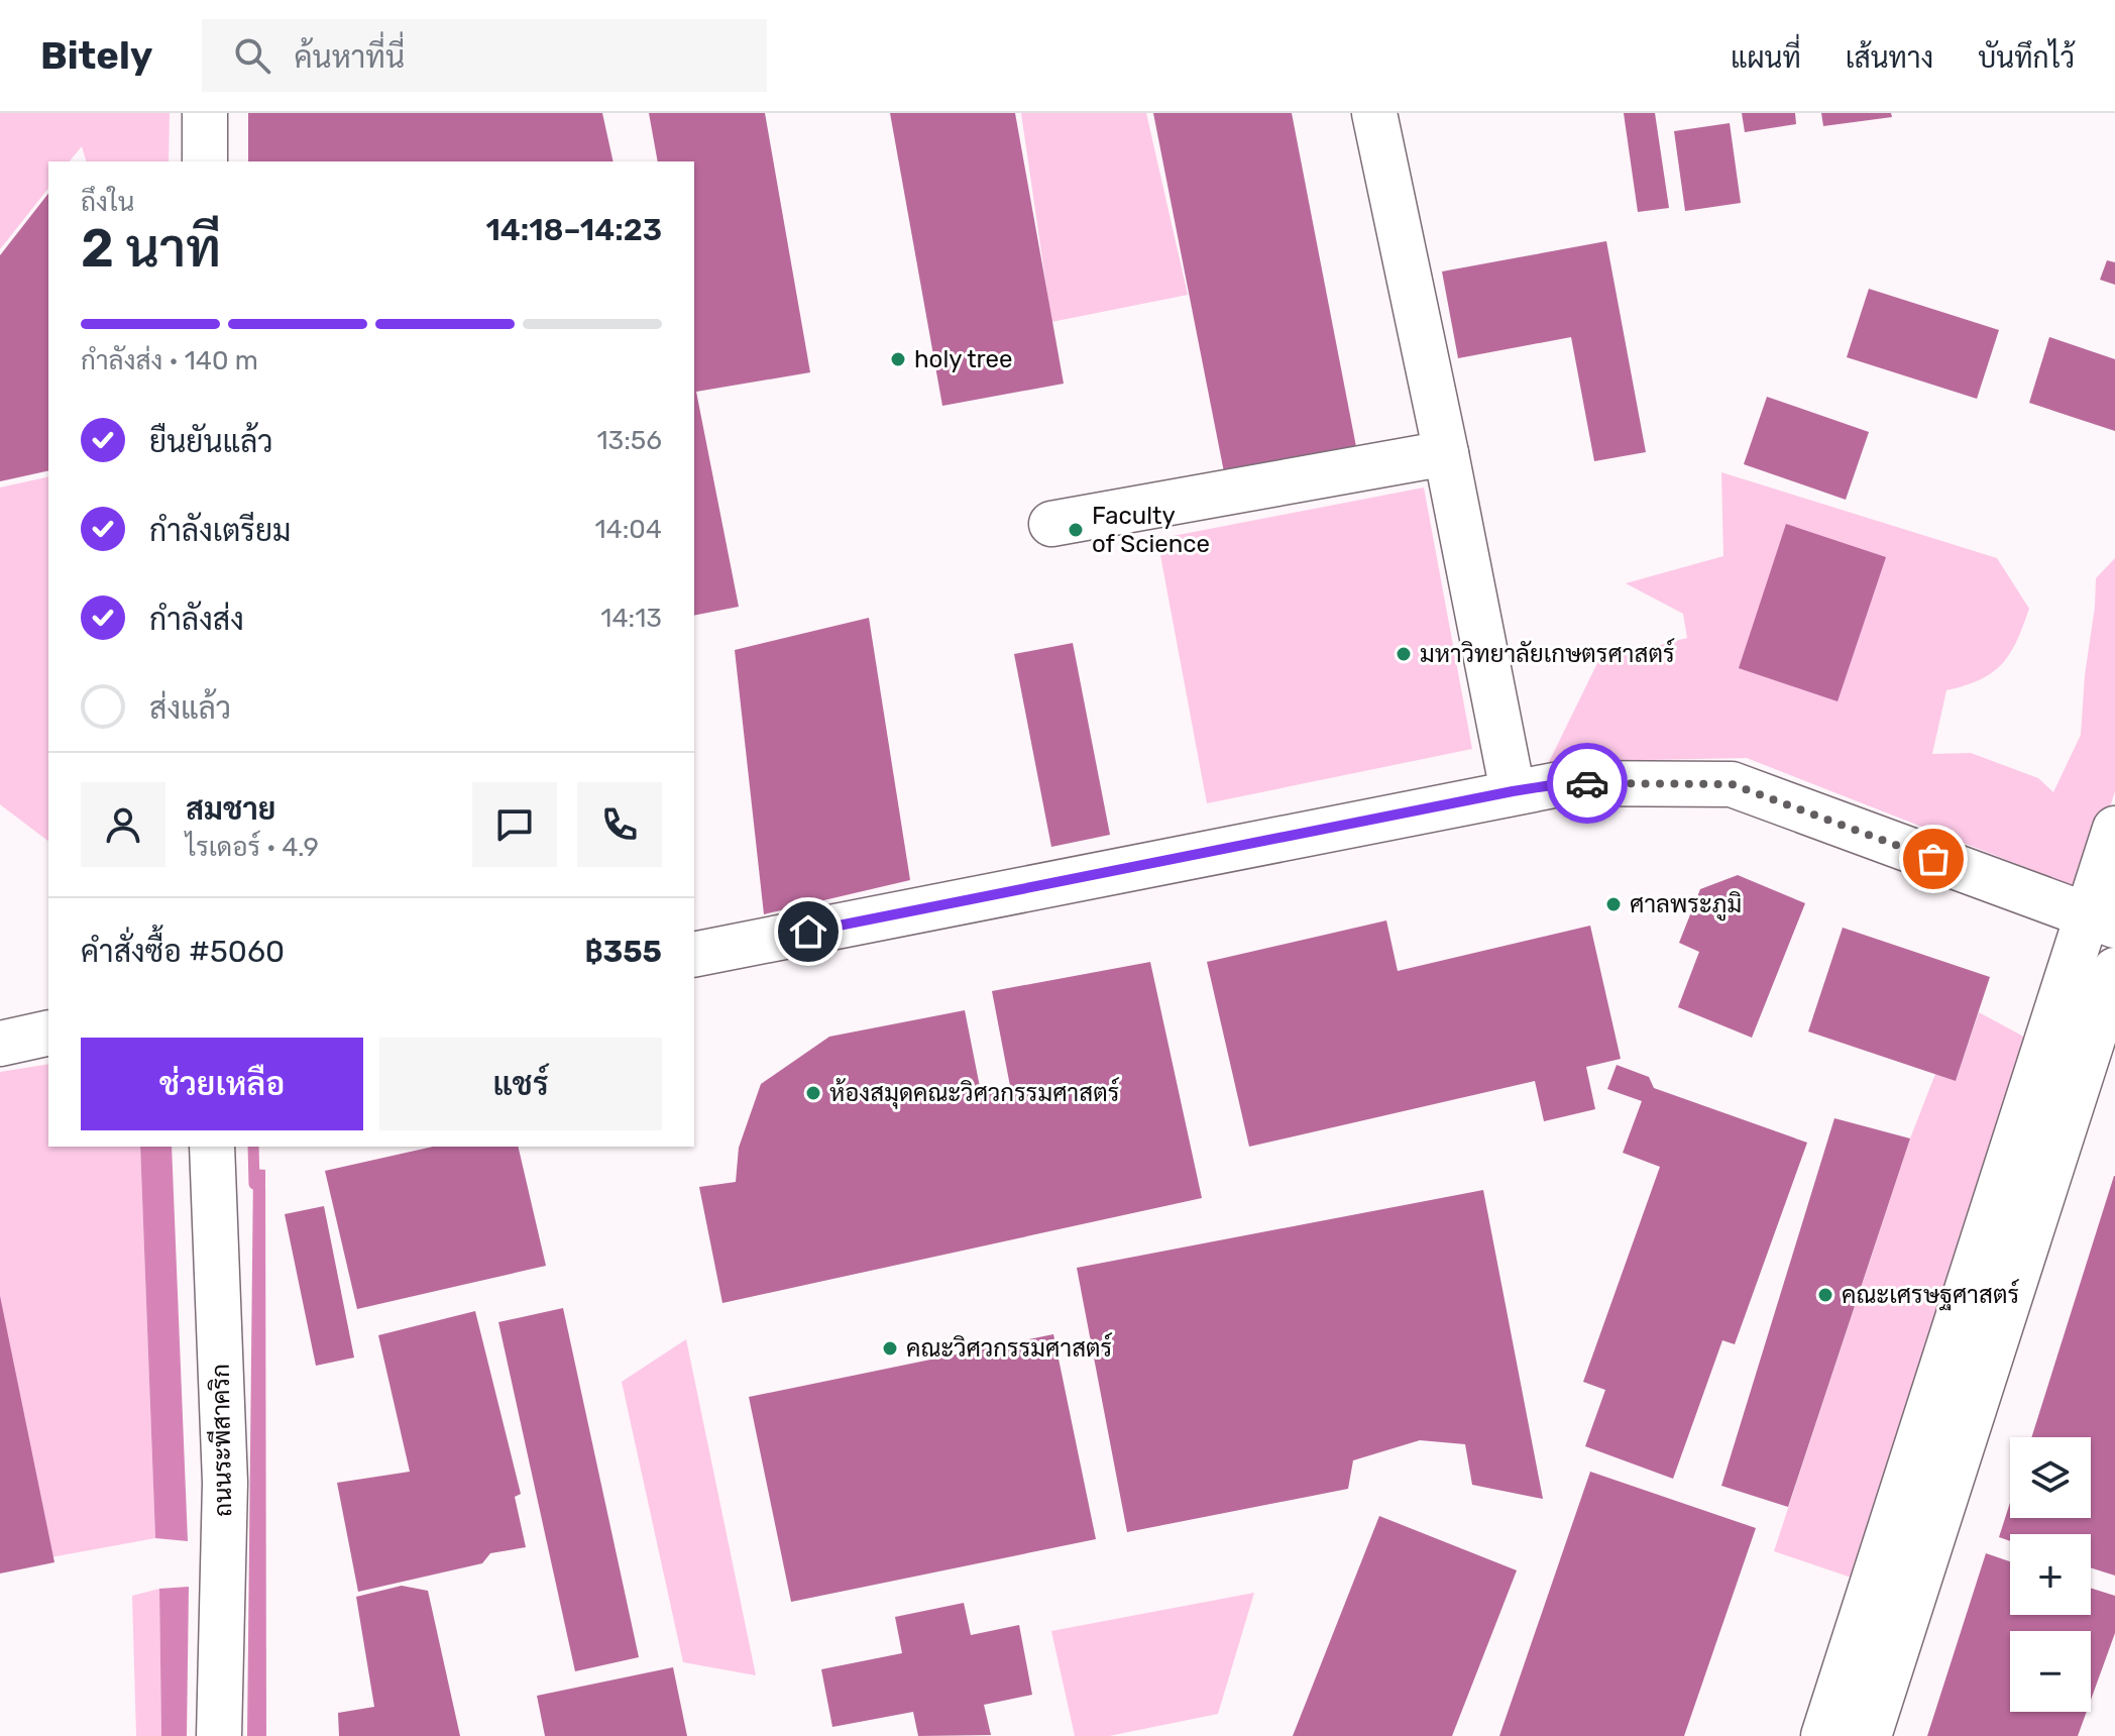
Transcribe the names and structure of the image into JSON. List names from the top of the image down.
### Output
{
  "streets": {
    "lane": ["ถนนระพีสาคริก"]
  },
  "places": [
    "holy tree",
    "Faculty of Science",
    "มหาวิทยาลัยเกษตรศาสตร์",
    "ศาลพระภูมิ",
    "ห้องสมุดคณะวิศวกรรมศาสตร์",
    "คณะเศรษฐศาสตร์",
    "คณะวิศวกรรมศาสตร์"
  ],
  "page": {
    "header": "Bitely",
    "search": "ค้นหาที่นี่",
    "nav": ["แผนที่", "เส้นทาง", "บันทึกไว้"],
    "heading": ["2 นาที", "ถึงใน", "14:18–14:23"],
    "panel": [
      "สมชาย",
      "ไรเดอร์ · 4.9",
      "คำสั่งซื้อ #5060",
      "฿355"
    ],
    "bar": "กำลังส่ง · 140 m",
    "list": [
      ["ยืนยันแล้ว", "13:56"],
      ["กำลังเตรียม", "14:04"],
      ["กำลังส่ง", "14:13"],
      "ส่งแล้ว"
    ],
    "buttons": ["ช่วยเหลือ", "แชร์"],
    "map_buttons": ["+", "−"]
  }
}
